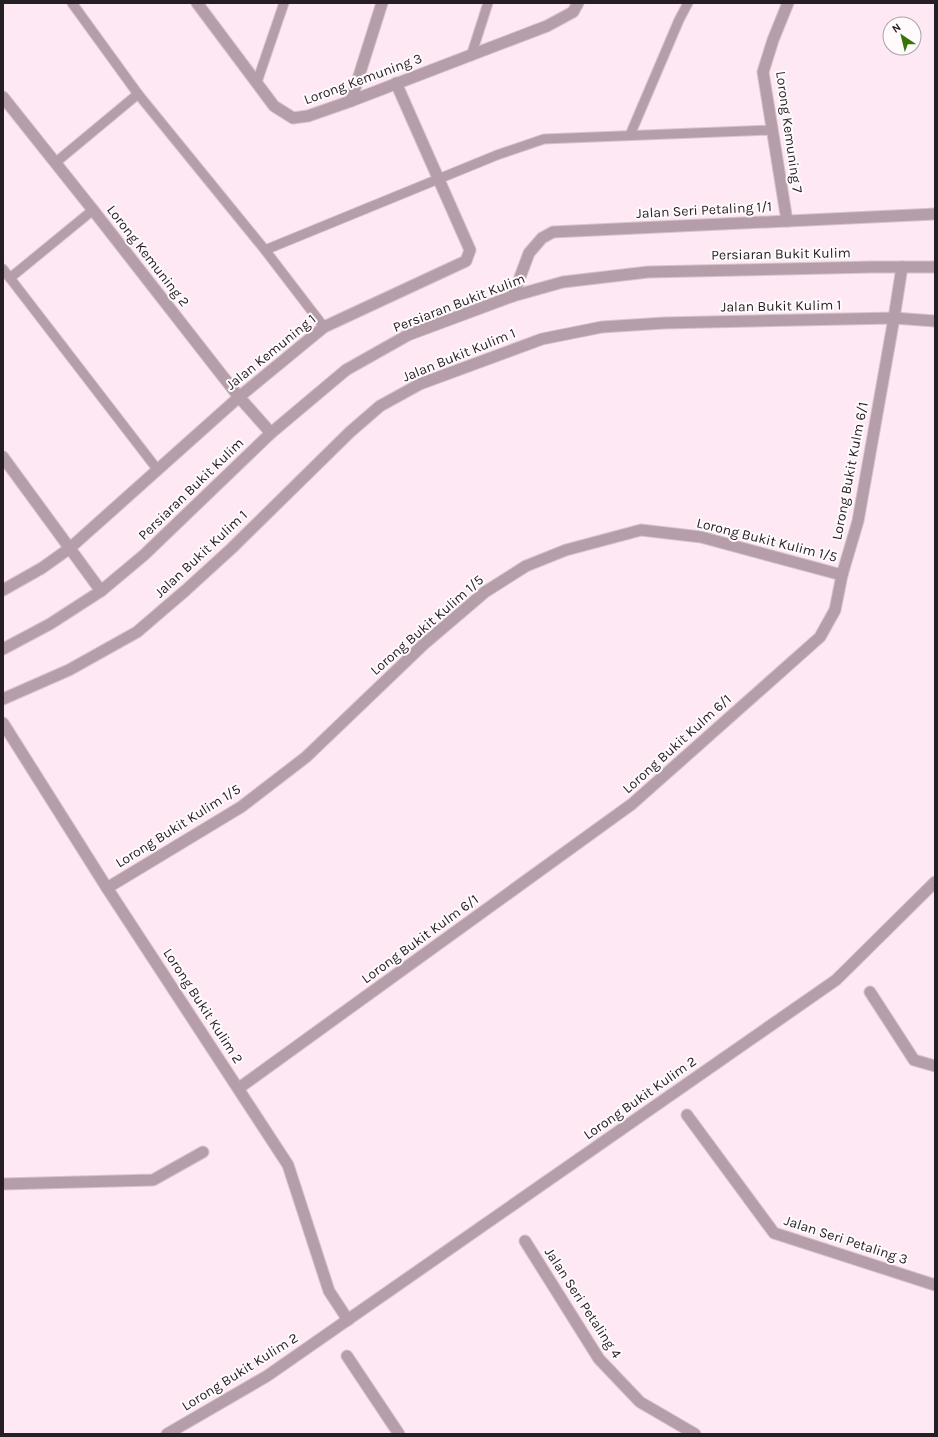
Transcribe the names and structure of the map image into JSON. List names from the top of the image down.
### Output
{
  "streets": {
    "street": [
      "Lorong Kemuning 3",
      "Lorong Kemuning 7",
      "Jalan Seri Petaling 1/1",
      "Persiaran Bukit Kulim",
      "Lorong Kemuning 2",
      "Jalan Bukit Kulim 1",
      "Jalan Kemuning 1",
      "Lorong Bukit Kulm 6/1",
      "Lorong Bukit Kulim 1/5",
      "Lorong Bukit Kulim 2",
      "Jalan Seri Petaling 3",
      "Jalan Seri Petaling 4"
    ]
  },
  "crossings": [
    ["Lorong Kemuning 3", "Jalan Kemuning 1"],
    ["Lorong Kemuning 7", "Jalan Seri Petaling 1/1"],
    ["Jalan Seri Petaling 1/1", "Persiaran Bukit Kulim"],
    ["Persiaran Bukit Kulim", "Lorong Kemuning 2"],
    ["Persiaran Bukit Kulim", "Lorong Bukit Kulm 6/1"],
    ["Lorong Kemuning 2", "Jalan Kemuning 1"],
    ["Jalan Bukit Kulim 1", "Lorong Bukit Kulm 6/1"],
    ["Lorong Bukit Kulm 6/1", "Lorong Bukit Kulim 1/5"],
    ["Lorong Bukit Kulm 6/1", "Lorong Bukit Kulim 2"],
    ["Lorong Bukit Kulim 1/5", "Lorong Bukit Kulim 2"]
  ],
  "north": "top left"
}
